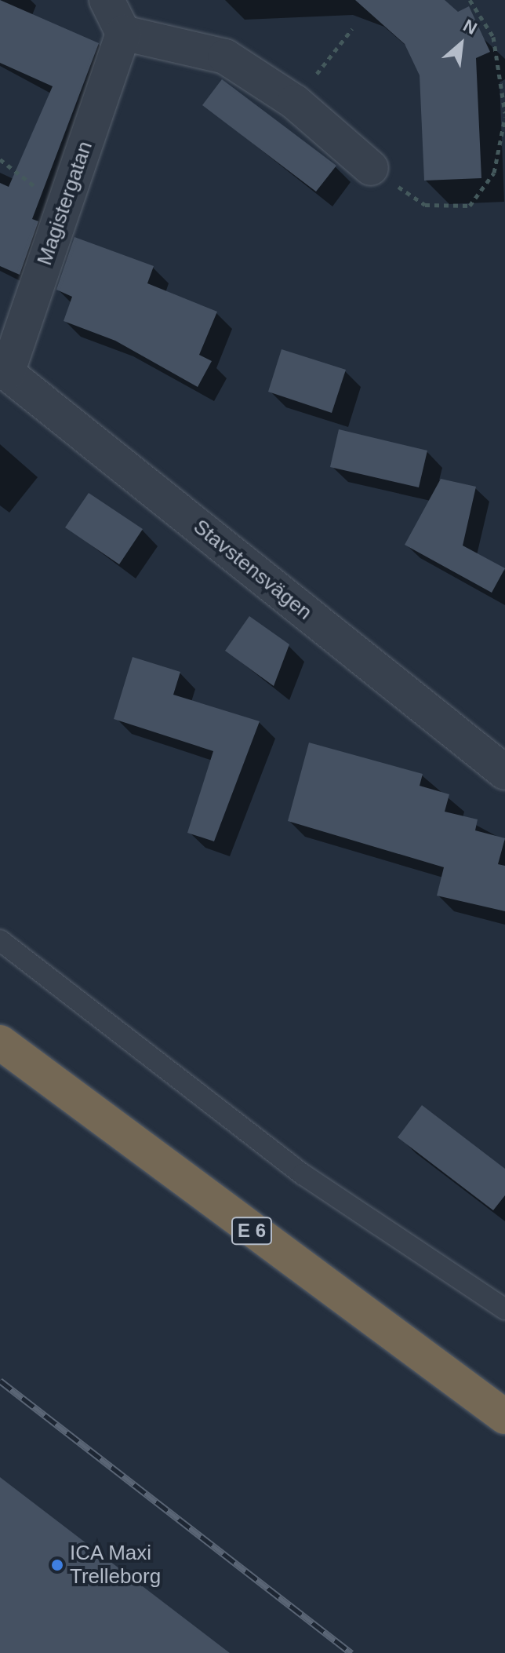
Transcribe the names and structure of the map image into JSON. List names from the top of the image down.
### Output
{
  "streets": {
    "highway": ["E 6"],
    "street": ["Magistergatan", "Stavstensvägen"]
  },
  "crossings": [
    ["Magistergatan", "Stavstensvägen"]
  ],
  "places": ["ICA Maxi Trelleborg"],
  "north": "top right"
}
